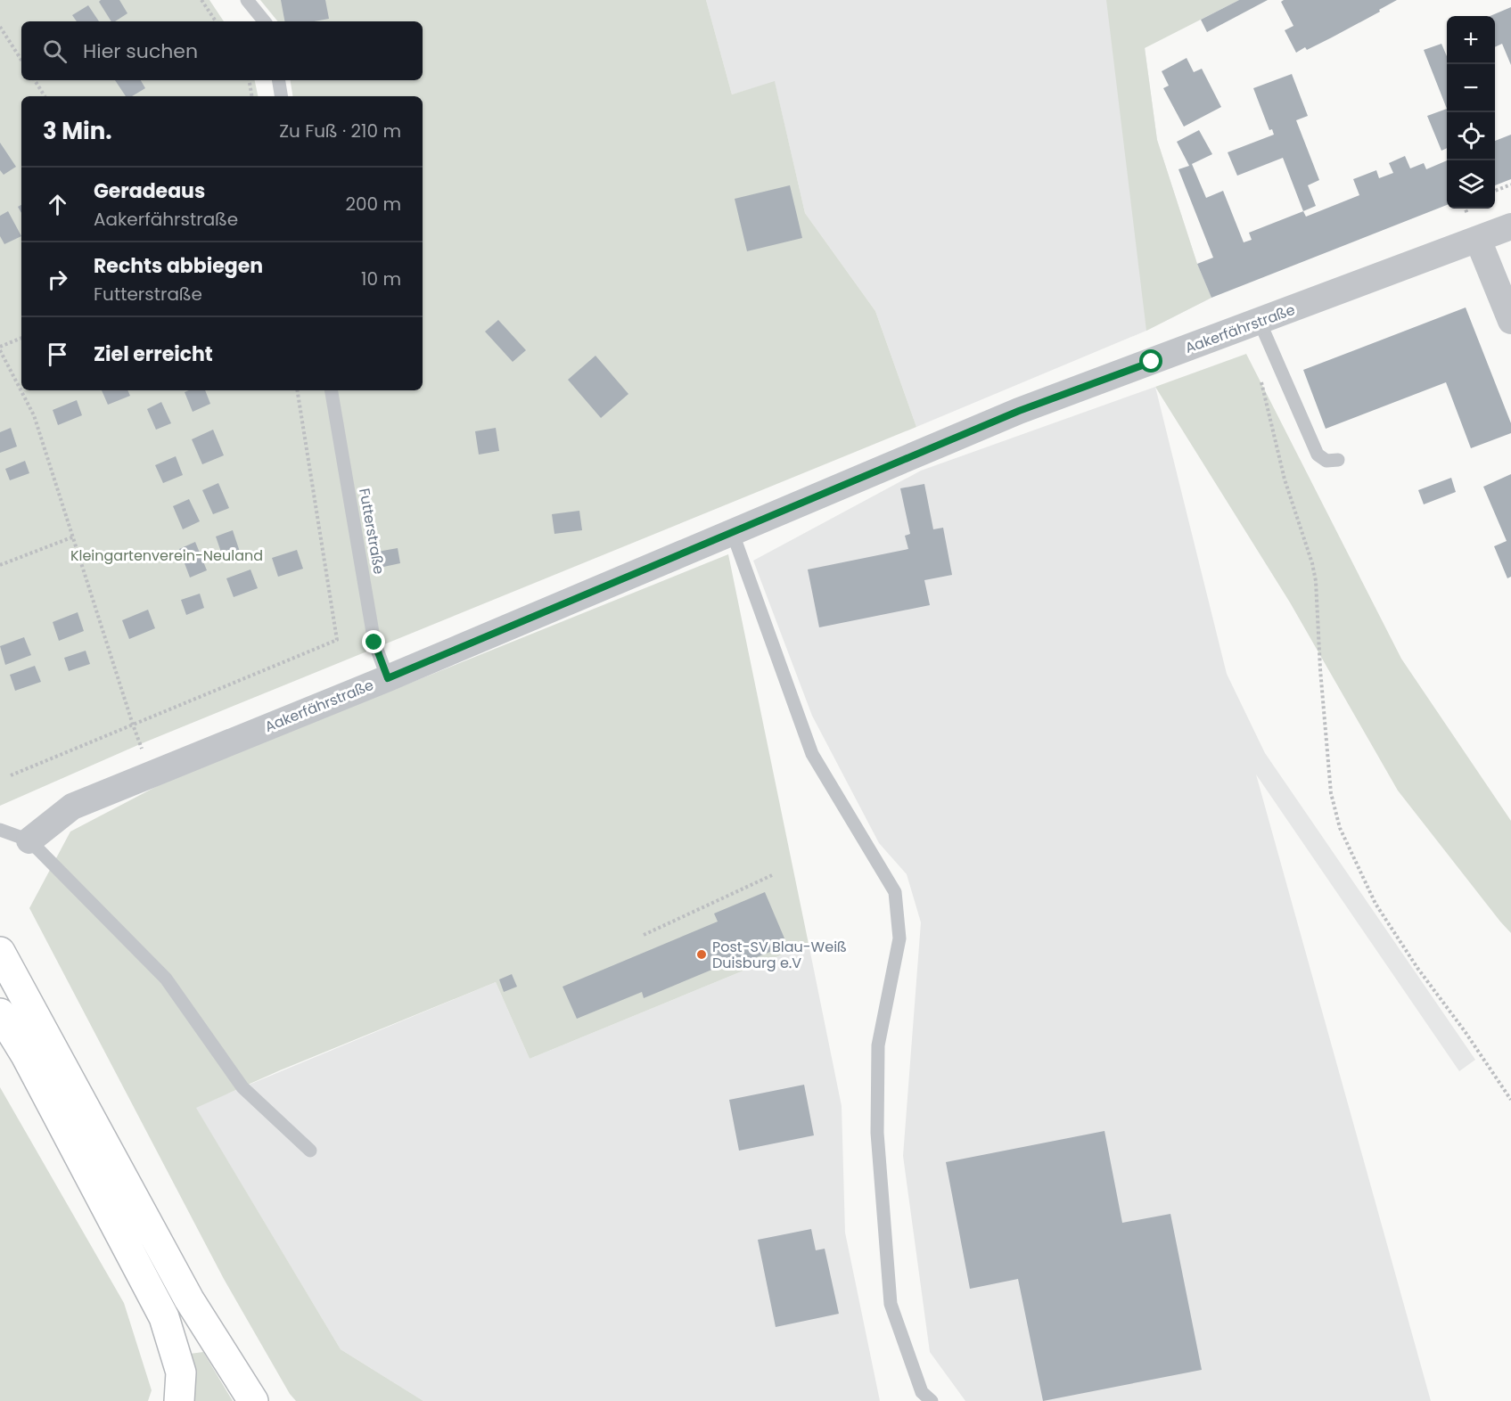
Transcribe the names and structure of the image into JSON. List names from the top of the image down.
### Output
{
  "streets": {
    "street": ["Aakerfährstraße"],
    "lane": ["Futterstraße"]
  },
  "crossings": [
    ["Aakerfährstraße", "Futterstraße"]
  ],
  "parks": ["Kleingartenverein-Neuland"],
  "places": ["Post-SV Blau-Weiß Duisburg e.V"],
  "page": {
    "map_buttons": ["+", "−"],
    "search": "Hier suchen",
    "heading": ["3 Min.", "Zu Fuß · 210 m"],
    "list": [
      ["Geradeaus", "Aakerfährstraße", "200 m"],
      ["Rechts abbiegen", "Futterstraße", "10 m"],
      "Ziel erreicht"
    ]
  }
}
